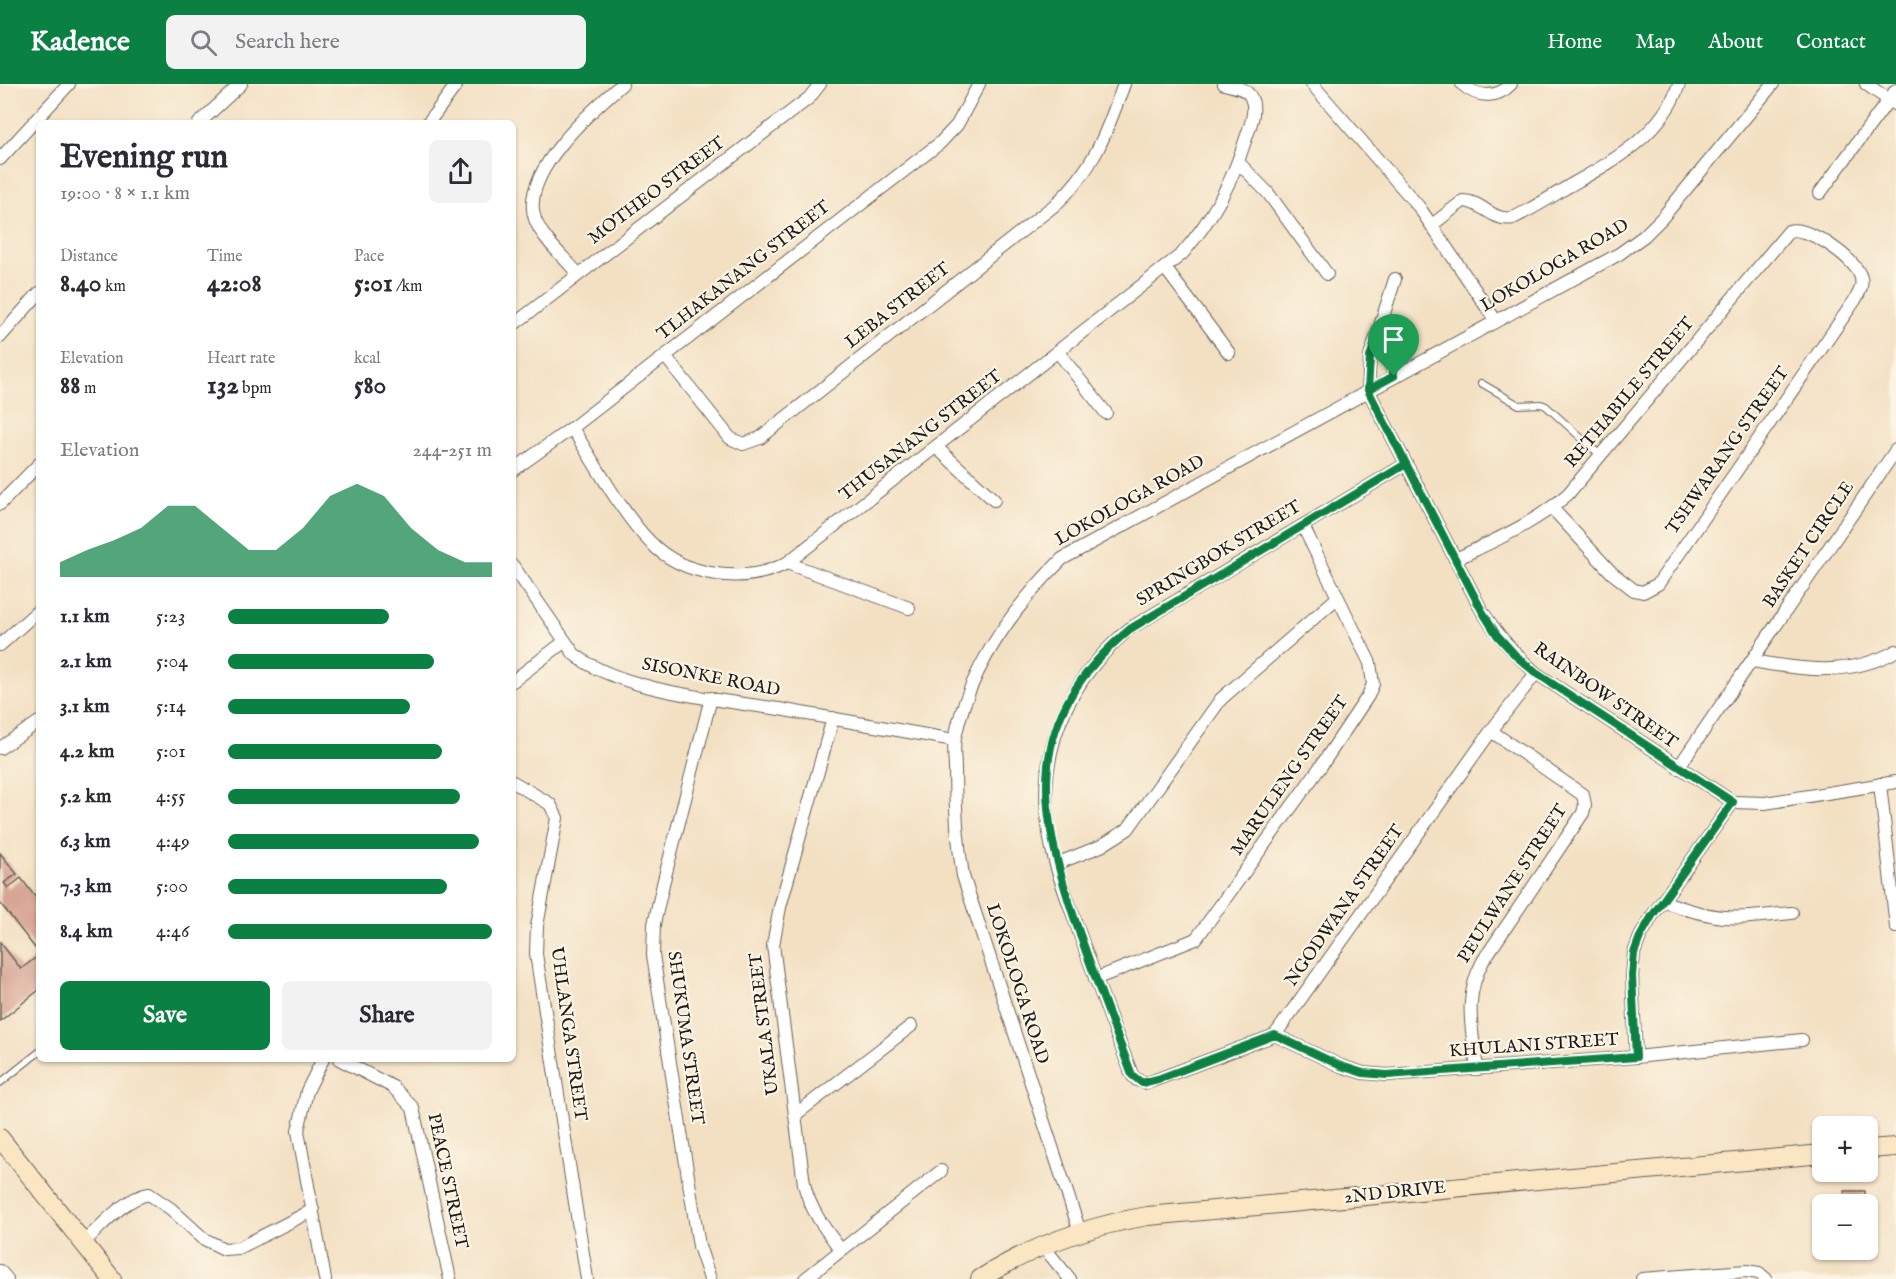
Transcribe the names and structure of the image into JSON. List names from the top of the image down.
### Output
{
  "streets": {
    "street": [
      "MOTHEO STREET",
      "LOKOLOGA ROAD",
      "TLHAKANANG STREET",
      "LEBA STREET",
      "RETHABILE STREET",
      "THUSANANG STREET",
      "TSHWARANG STREET",
      "BASKET CIRCLE",
      "SPRINGBOK STREET",
      "SISONKE ROAD",
      "RAINBOW STREET",
      "MARULENG STREET",
      "PEULWANE STREET",
      "NGODWANA STREET",
      "UKALA STREET",
      "UHLANGA STREET",
      "SHUKUMA STREET",
      "KHULANI STREET",
      "PEACE STREET",
      "2ND DRIVE"
    ]
  },
  "crossings": [
    ["LOKOLOGA ROAD", "SISONKE ROAD"],
    ["LOKOLOGA ROAD", "RAINBOW STREET"],
    ["LOKOLOGA ROAD", "2ND DRIVE"],
    ["TLHAKANANG STREET", "LEBA STREET"],
    ["TLHAKANANG STREET", "THUSANANG STREET"],
    ["RETHABILE STREET", "TSHWARANG STREET"],
    ["RETHABILE STREET", "RAINBOW STREET"],
    ["BASKET CIRCLE", "RAINBOW STREET"],
    ["SPRINGBOK STREET", "RAINBOW STREET"],
    ["SPRINGBOK STREET", "MARULENG STREET"],
    ["SPRINGBOK STREET", "NGODWANA STREET"],
    ["SPRINGBOK STREET", "KHULANI STREET"],
    ["SISONKE ROAD", "UKALA STREET"],
    ["SISONKE ROAD", "SHUKUMA STREET"],
    ["RAINBOW STREET", "NGODWANA STREET"],
    ["PEULWANE STREET", "NGODWANA STREET"],
    ["PEULWANE STREET", "KHULANI STREET"],
    ["NGODWANA STREET", "KHULANI STREET"]
  ],
  "page": {
    "header": "Kadence",
    "search": "Search here",
    "nav": [
      "Home",
      "Map",
      "About",
      "Contact"
    ],
    "heading": ["Evening run", "19:00 · 8 × 1.1 km"],
    "stats": [
      ["Distance", "8.40 km"],
      ["Time", "42:08"],
      ["Pace", "5:01 /km"],
      ["Elevation", "88 m"],
      ["Heart rate", "132 bpm"],
      ["kcal", "580"]
    ],
    "chart": ["Elevation", "244–251 m"],
    "list": [
      {
        "name": "1.1 km",
        "note": "5:23"
      },
      {
        "name": "2.1 km",
        "note": "5:04"
      },
      {
        "name": "3.1 km",
        "note": "5:14"
      },
      {
        "name": "4.2 km",
        "note": "5:01"
      },
      {
        "name": "5.2 km",
        "note": "4:55"
      },
      {
        "name": "6.3 km",
        "note": "4:49"
      },
      {
        "name": "7.3 km",
        "note": "5:00"
      },
      {
        "name": "8.4 km",
        "note": "4:46"
      }
    ],
    "buttons": ["Save", "Share"],
    "map_buttons": ["+", "−"]
  }
}
